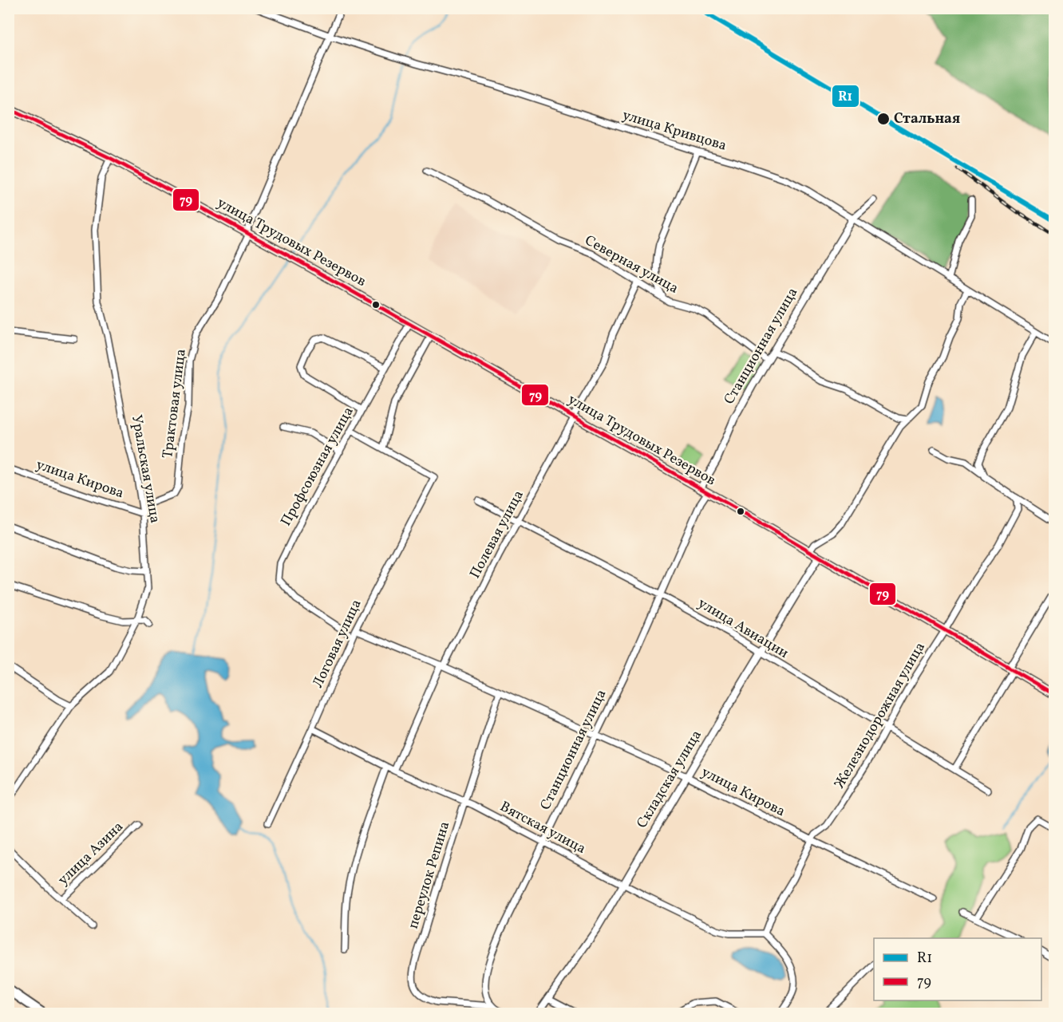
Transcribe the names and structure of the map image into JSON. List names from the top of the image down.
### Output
{
  "streets": {
    "main road": ["улица Трудовых Резервов"],
    "street": [
      "улица Кривцова",
      "Северная улица",
      "Станционная улица",
      "Трактовая улица",
      "Профсоюзная улица",
      "Уральская улица",
      "улица Кирова",
      "Полевая улица",
      "улица Авиации",
      "Логовая улица",
      "Железнодорожная улица",
      "Складская улица",
      "Вятская улица",
      "улица Азина",
      "переулок Репина"
    ]
  },
  "crossings": [
    ["улица Кривцова", "Станционная улица"],
    ["улица Кривцова", "Трактовая улица"],
    ["улица Трудовых Резервов", "Станционная улица"],
    ["улица Трудовых Резервов", "Трактовая улица"],
    ["улица Трудовых Резервов", "Профсоюзная улица"],
    ["улица Трудовых Резервов", "Уральская улица"],
    ["улица Трудовых Резервов", "Полевая улица"],
    ["улица Трудовых Резервов", "Железнодорожная улица"],
    ["улица Трудовых Резервов", "Складская улица"],
    ["Северная улица", "Станционная улица"],
    ["Северная улица", "Полевая улица"],
    ["Станционная улица", "улица Кирова"],
    ["Станционная улица", "улица Авиации"],
    ["Станционная улица", "Вятская улица"],
    ["Станционная улица", "переулок Репина"],
    ["Трактовая улица", "Уральская улица"],
    ["Трактовая улица", "улица Кирова"],
    ["Профсоюзная улица", "Логовая улица"],
    ["Уральская улица", "улица Кирова"],
    ["улица Кирова", "Полевая улица"],
    ["улица Кирова", "Логовая улица"],
    ["улица Кирова", "Железнодорожная улица"],
    ["улица Кирова", "Складская улица"],
    ["улица Кирова", "переулок Репина"],
    ["Полевая улица", "улица Авиации"],
    ["Полевая улица", "Вятская улица"],
    ["улица Авиации", "Железнодорожная улица"],
    ["улица Авиации", "Складская улица"],
    ["Логовая улица", "Вятская улица"],
    ["Железнодорожная улица", "Вятская улица"],
    ["Складская улица", "Вятская улица"],
    ["Вятская улица", "переулок Репина"]
  ],
  "places": ["Стальная"],
  "lines": ["transit line R1", "transit line 79"],
  "legend": ["R1", "79"]
}
